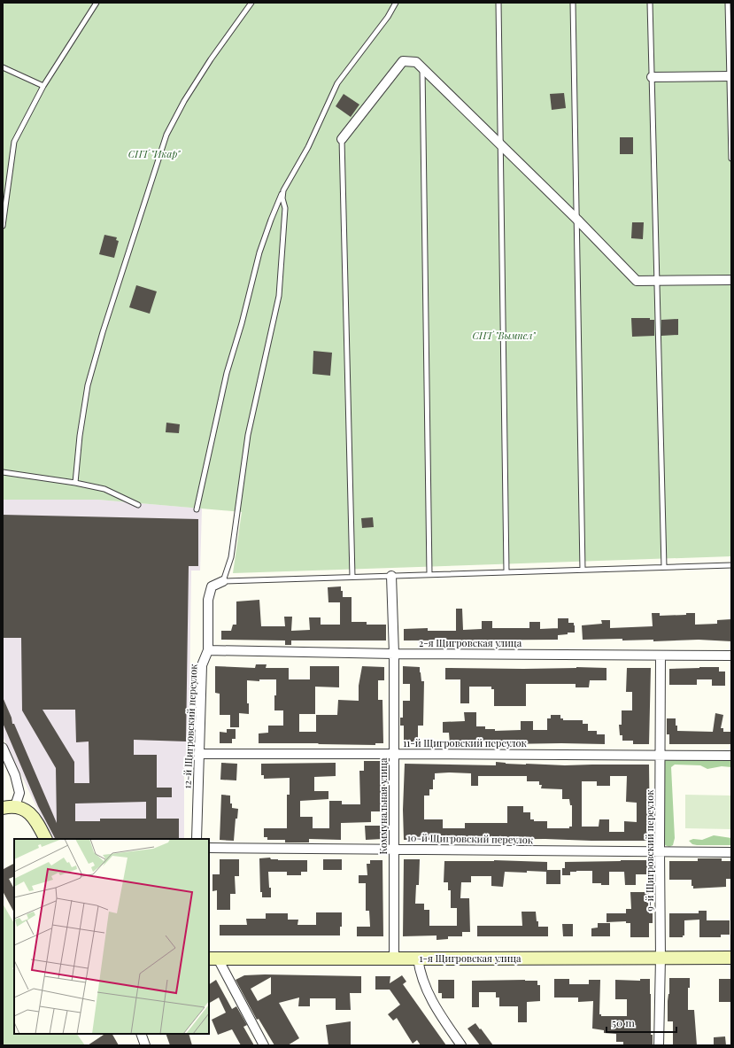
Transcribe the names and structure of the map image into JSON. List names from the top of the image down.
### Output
{
  "streets": {
    "street": [
      "2-я Щигровская улица",
      "12-й Щигровский переулок",
      "11-й Щигровский переулок",
      "Коммунальная улица",
      "10-й Щигровский переулок",
      "9-й Щигровский переулок",
      "1-я Щигровская улица"
    ]
  },
  "crossings": [
    ["2-я Щигровская улица", "12-й Щигровский переулок"],
    ["2-я Щигровская улица", "Коммунальная улица"],
    ["2-я Щигровская улица", "9-й Щигровский переулок"],
    ["12-й Щигровский переулок", "11-й Щигровский переулок"],
    ["11-й Щигровский переулок", "Коммунальная улица"],
    ["11-й Щигровский переулок", "9-й Щигровский переулок"],
    ["Коммунальная улица", "10-й Щигровский переулок"],
    ["Коммунальная улица", "1-я Щигровская улица"],
    ["10-й Щигровский переулок", "9-й Щигровский переулок"],
    ["9-й Щигровский переулок", "1-я Щигровская улица"]
  ],
  "parks": ["СНТ \"Икар\"", "СНТ \"Вымпел\""],
  "scale_bar": "50 m"
}
